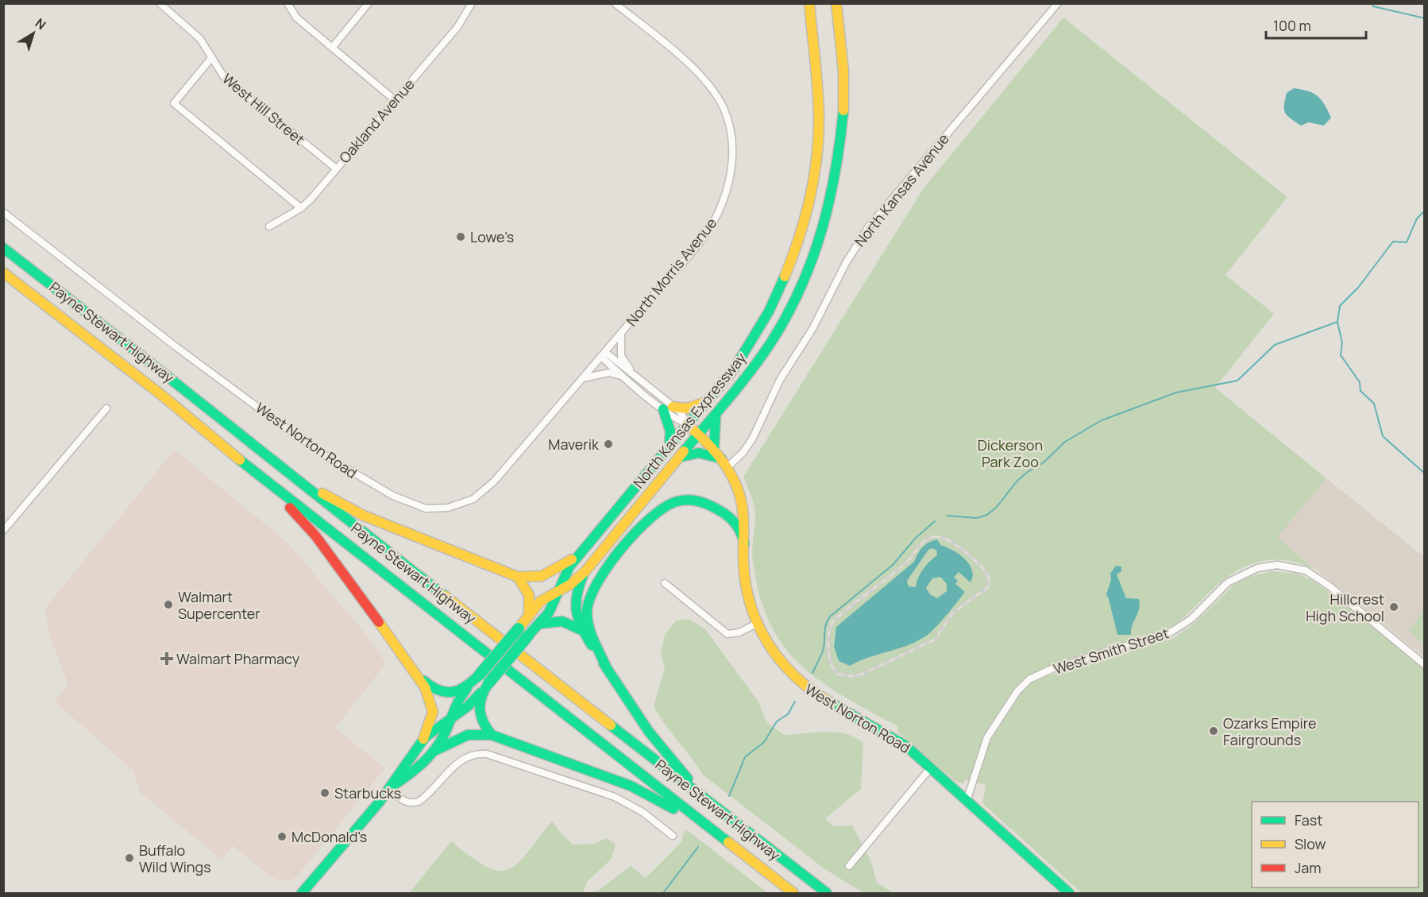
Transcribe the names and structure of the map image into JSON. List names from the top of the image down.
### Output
{
  "streets": {
    "main road": ["Payne Stewart Highway", "North Kansas Expressway", "West Norton Road"],
    "street": [
      "West Hill Street",
      "Oakland Avenue",
      "North Kansas Avenue",
      "North Morris Avenue",
      "West Smith Street"
    ]
  },
  "crossings": [
    ["West Hill Street", "Oakland Avenue"],
    ["North Kansas Avenue", "West Norton Road"],
    ["North Morris Avenue", "West Norton Road"],
    ["North Kansas Expressway", "West Norton Road"],
    ["West Norton Road", "West Smith Street"]
  ],
  "parks": ["Dickerson Park Zoo"],
  "places": {
    "other": [
      "Lowe's",
      "Maverik",
      "Walmart Supercenter",
      "Hillcrest High School",
      "Ozarks Empire Fairgrounds",
      "Starbucks",
      "McDonald's",
      "Buffalo Wild Wings"
    ],
    "health": ["Walmart Pharmacy"]
  },
  "legend": ["Fast", "Slow", "Jam"],
  "scale_bar": "100 m",
  "north": "top right"
}
